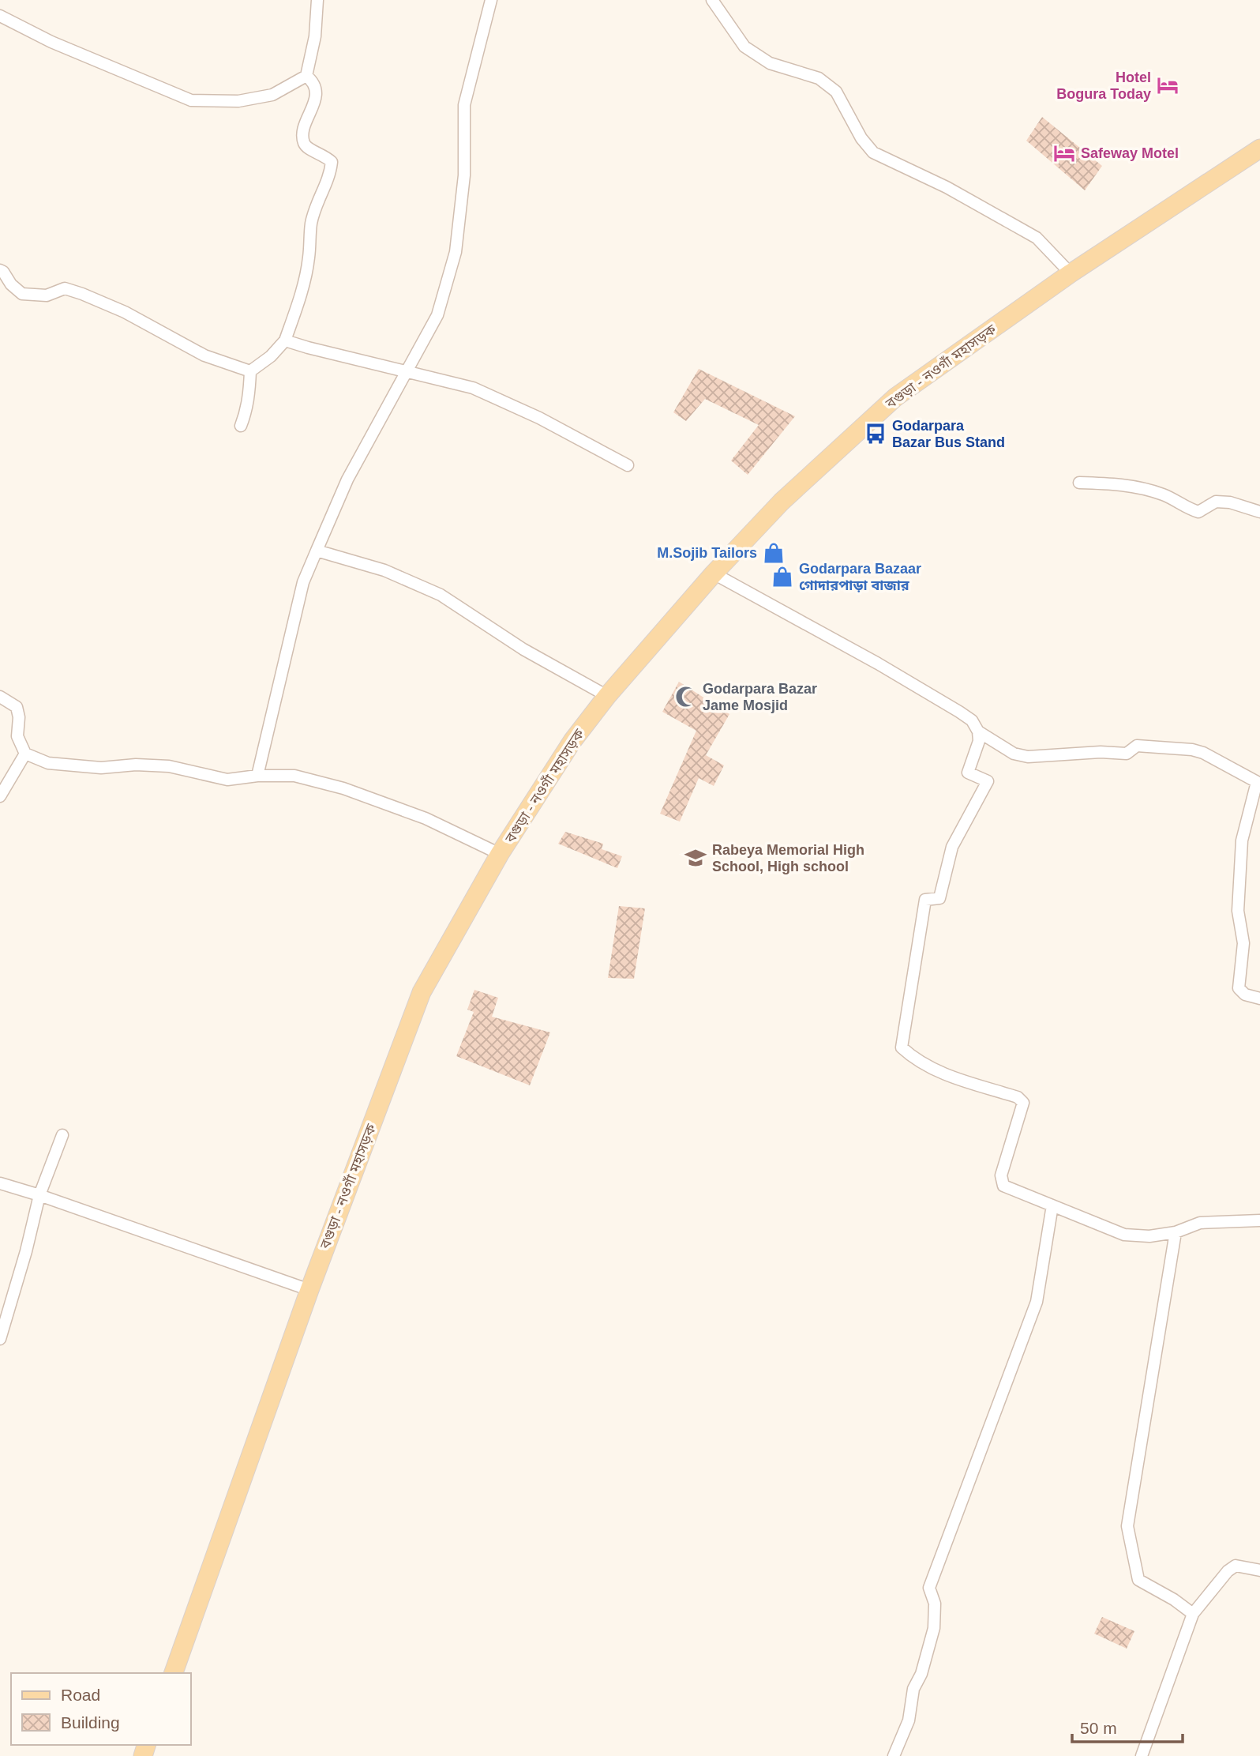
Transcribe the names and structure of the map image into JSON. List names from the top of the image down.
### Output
{
  "streets": {
    "main road": ["বগুড়া - নওগাঁ মহাসড়ক"]
  },
  "places": {
    "hotel": ["Hotel Bogura Today", "Safeway Motel"],
    "bus stop": ["Godarpara Bazar Bus Stand"],
    "shop": ["M.Sojib Tailors", "Godarpara Bazaar গোদারপাড়া বাজার"],
    "mosque": ["Godarpara Bazar Jame Mosjid"],
    "school or university": ["Rabeya Memorial High School, High school"]
  },
  "legend": ["Road", "Building"],
  "scale_bar": "50 m"
}
